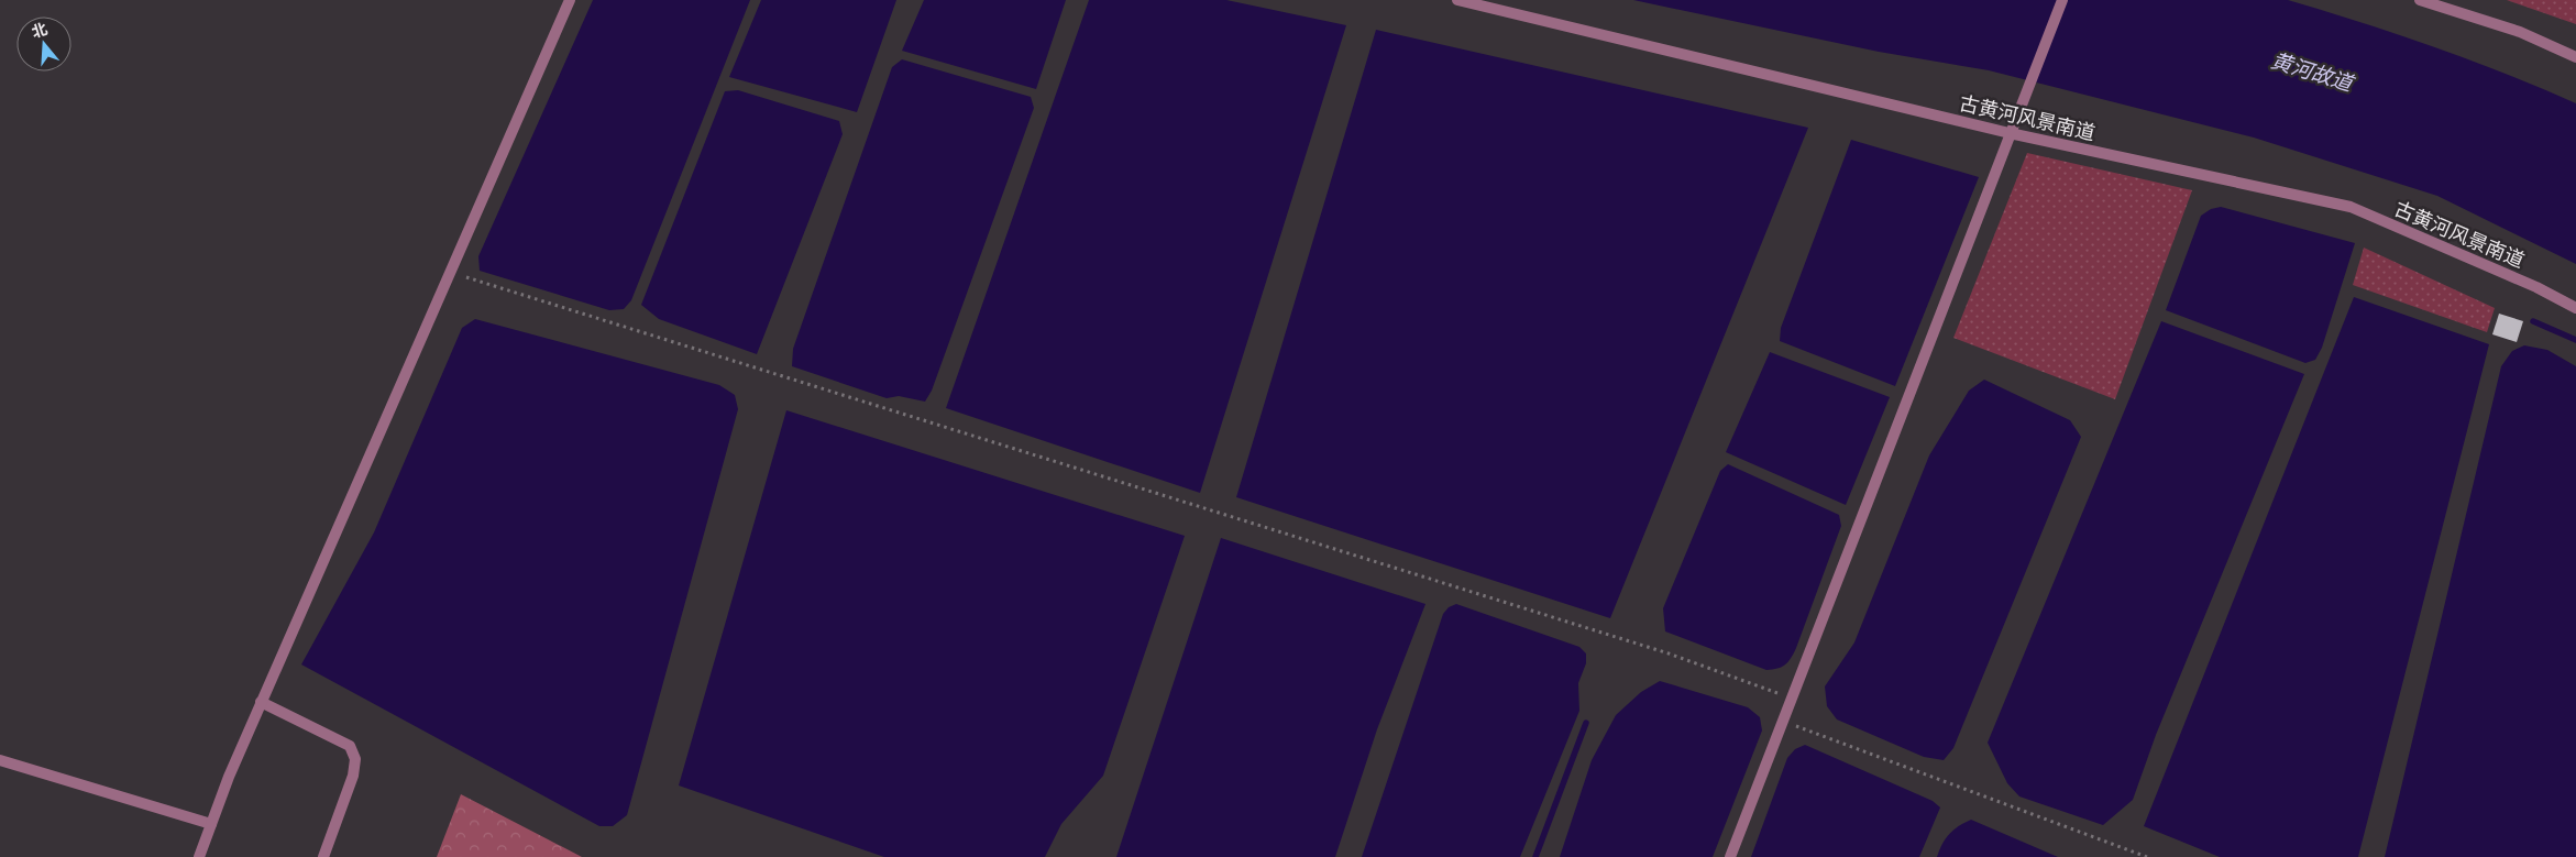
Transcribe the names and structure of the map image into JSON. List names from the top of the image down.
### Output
{
  "streets": {
    "street": ["古黄河风景南道"]
  },
  "water": ["黄河故道"],
  "north": "top"
}
